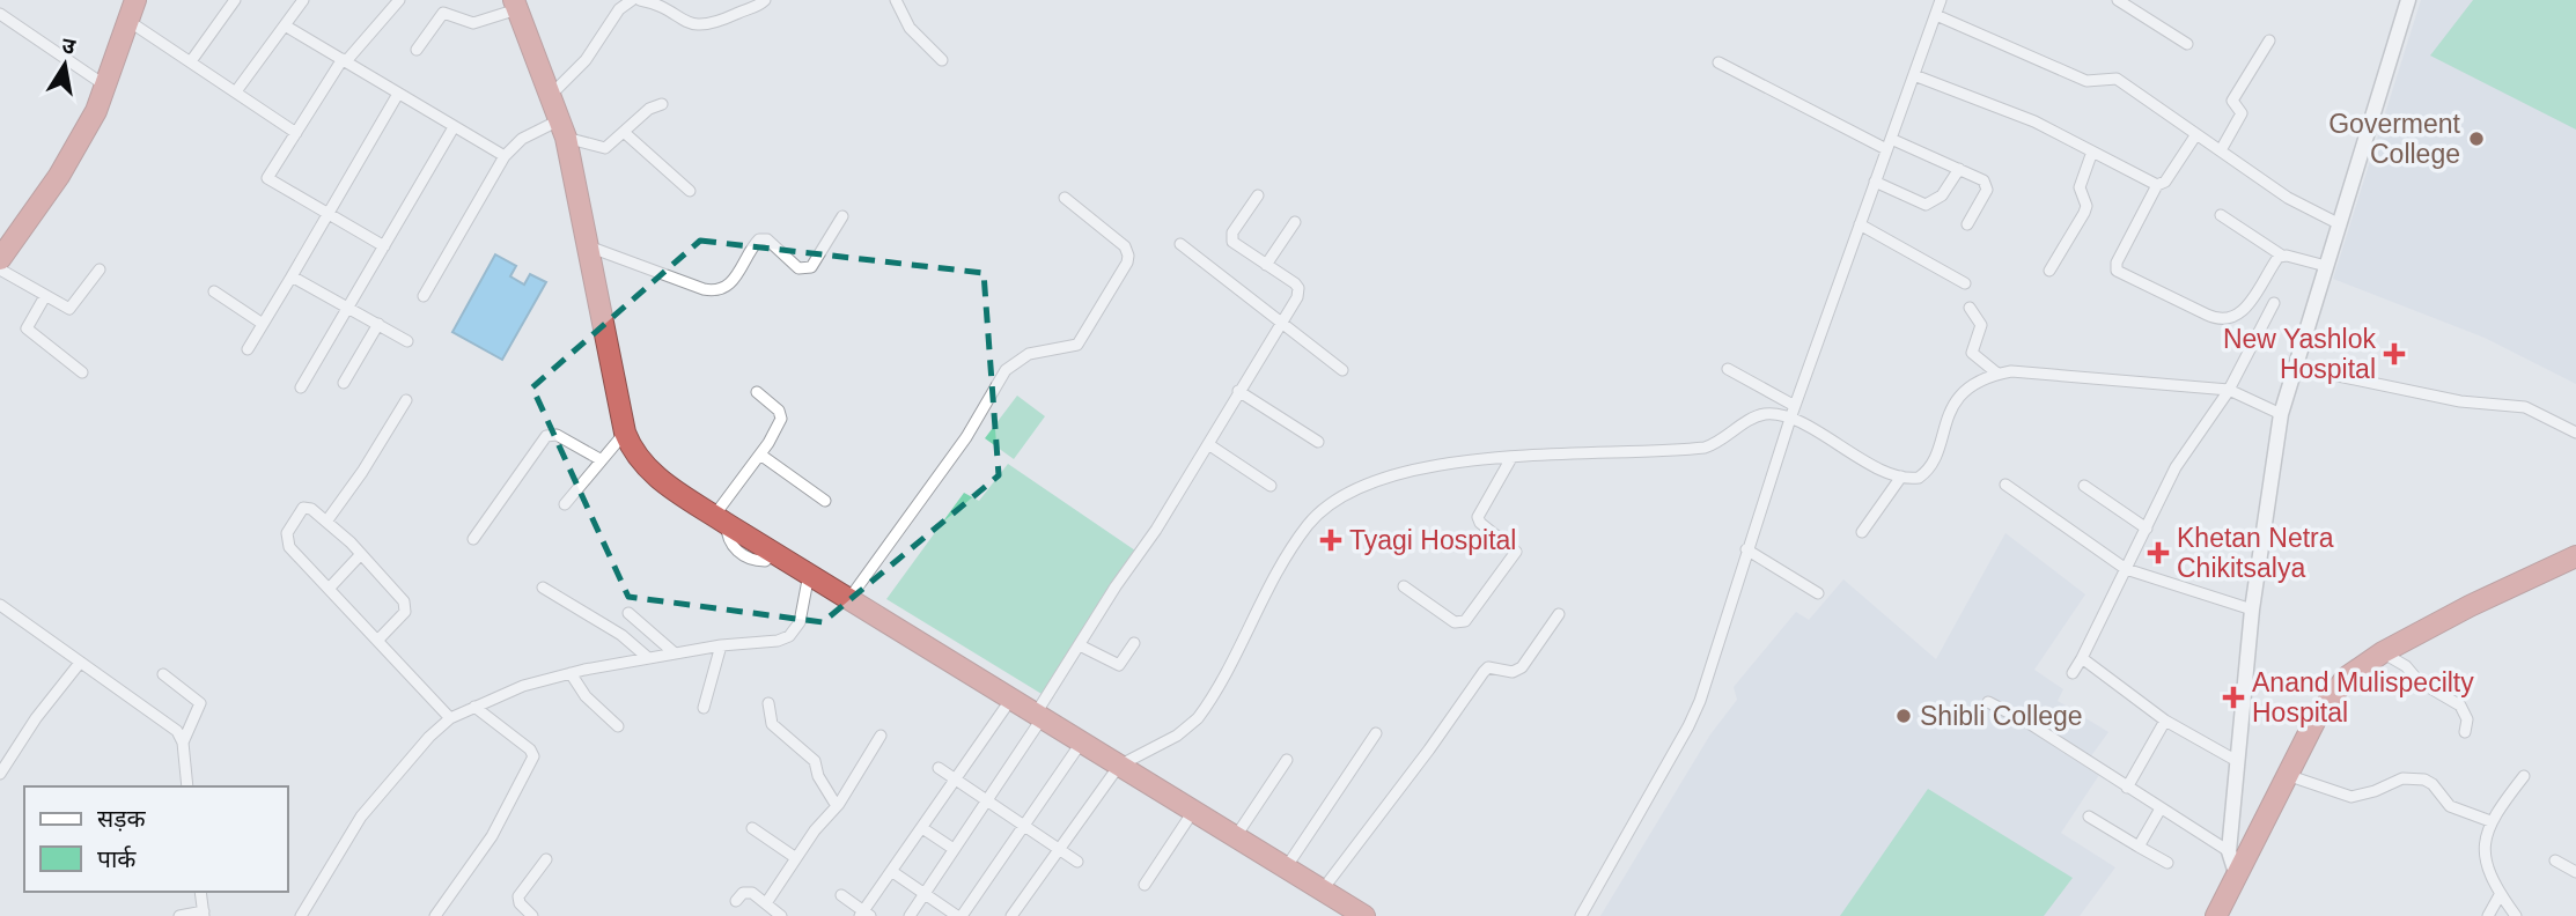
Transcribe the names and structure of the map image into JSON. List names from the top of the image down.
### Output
{
  "places": {
    "other": ["Goverment College", "Shibli College"],
    "health": [
      "New Yashlok Hospital",
      "Tyagi Hospital",
      "Khetan Netra Chikitsalya",
      "Anand Mulispecilty Hospital"
    ]
  },
  "legend": ["सड़क", "पार्क"],
  "north": "top"
}
